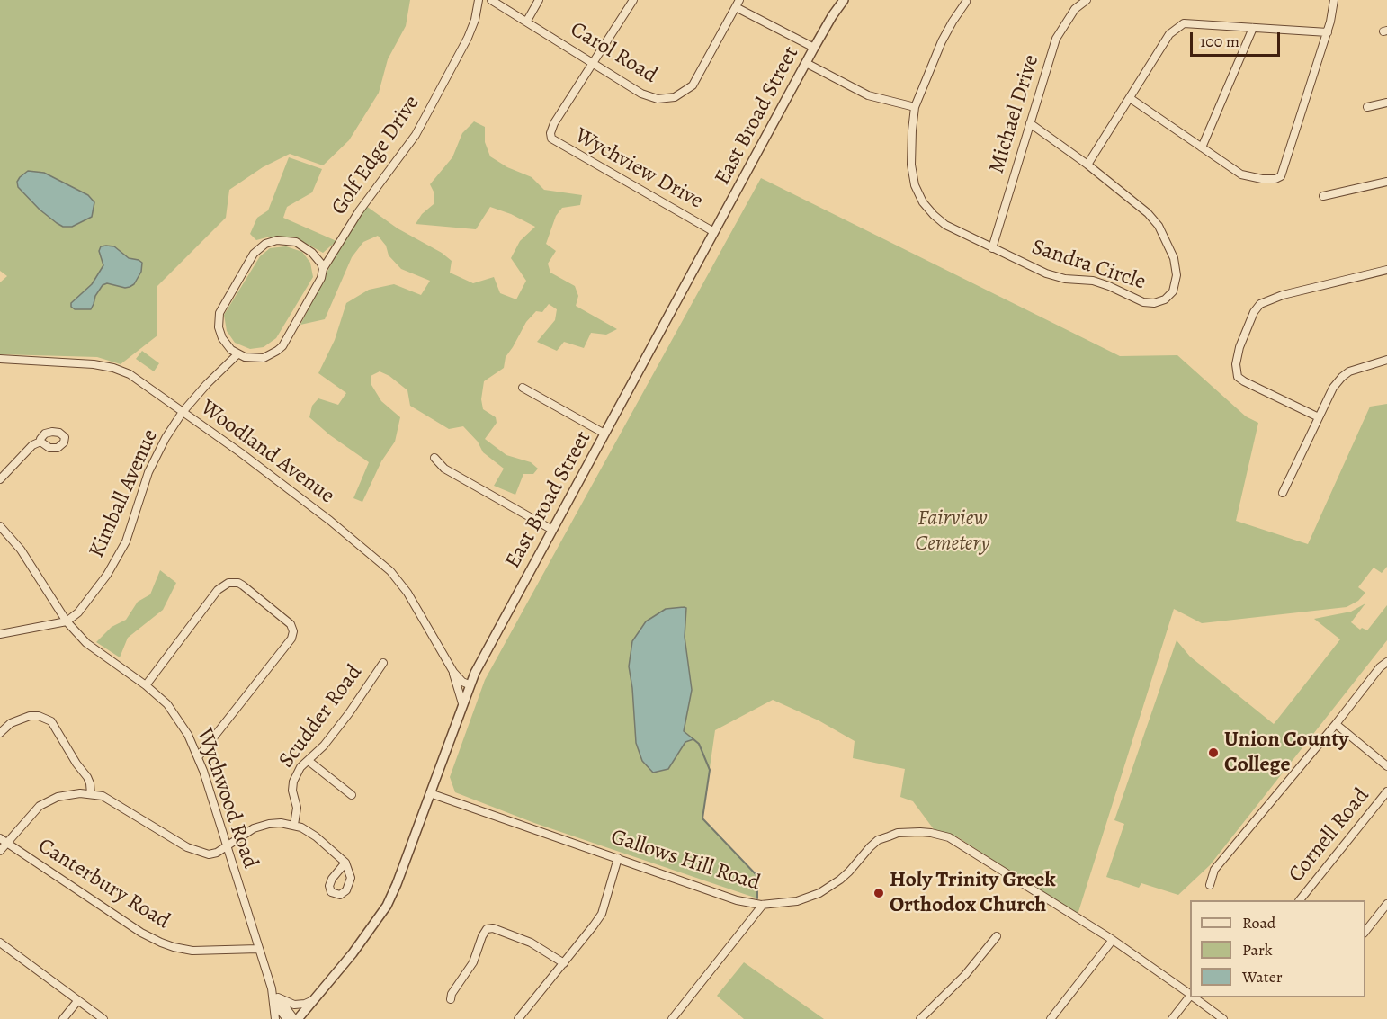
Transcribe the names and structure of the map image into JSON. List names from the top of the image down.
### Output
{
  "streets": {
    "street": [
      "Carol Road",
      "Michael Drive",
      "East Broad Street",
      "Golf Edge Drive",
      "Wychview Drive",
      "Sandra Circle",
      "Woodland Avenue",
      "Kimball Avenue",
      "Scudder Road",
      "Wychwood Road",
      "Cornell Road",
      "Gallows Hill Road",
      "Canterbury Road"
    ]
  },
  "crossings": [
    ["Carol Road", "Wychview Drive"],
    ["Michael Drive", "Sandra Circle"],
    ["East Broad Street", "Wychview Drive"],
    ["East Broad Street", "Woodland Avenue"],
    ["East Broad Street", "Wychwood Road"],
    ["East Broad Street", "Gallows Hill Road"],
    ["Golf Edge Drive", "Kimball Avenue"],
    ["Woodland Avenue", "Kimball Avenue"],
    ["Kimball Avenue", "Wychwood Road"],
    ["Wychwood Road", "Canterbury Road"]
  ],
  "parks": ["Fairview Cemetery"],
  "places": ["Union County College", "Holy Trinity Greek Orthodox Church"],
  "legend": ["Road", "Park", "Water"],
  "scale_bar": "100 m"
}
